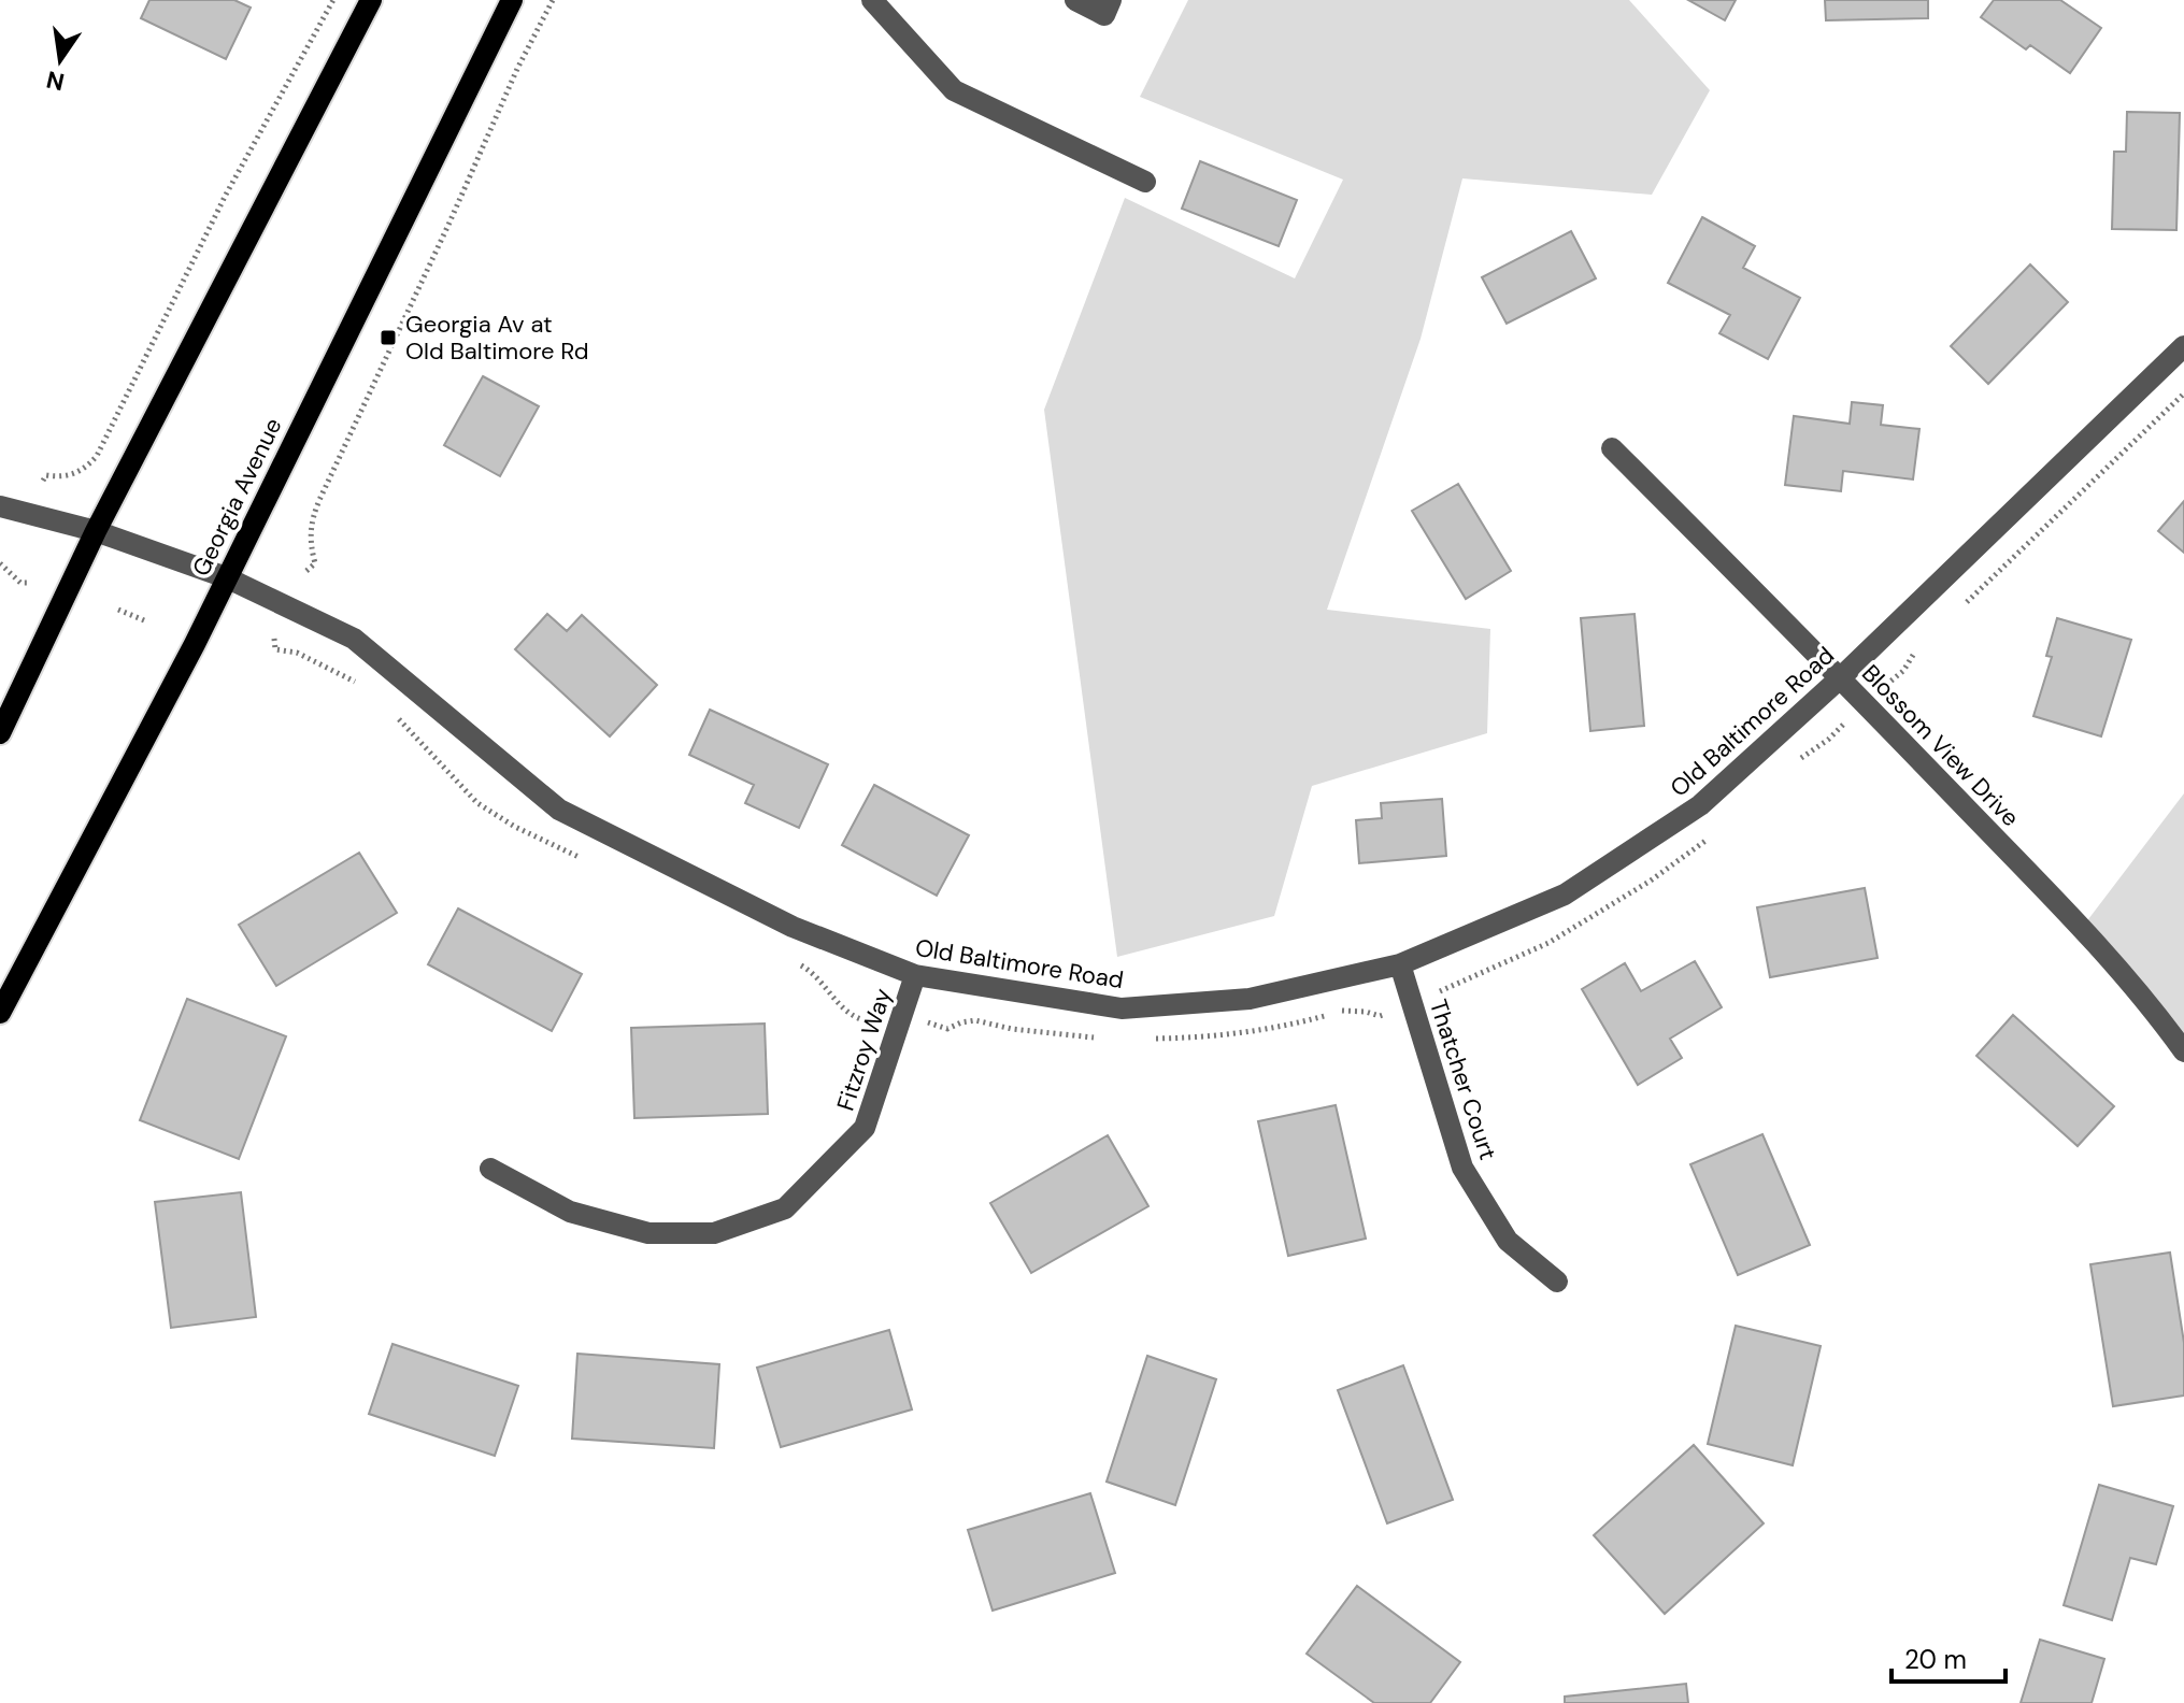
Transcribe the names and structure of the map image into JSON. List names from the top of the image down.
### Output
{
  "streets": {
    "main road": ["Georgia Avenue"],
    "street": [
      "Old Baltimore Road",
      "Blossom View Drive",
      "Fitzroy Way",
      "Thatcher Court"
    ]
  },
  "crossings": [
    ["Georgia Avenue", "Old Baltimore Road"],
    ["Old Baltimore Road", "Blossom View Drive"],
    ["Old Baltimore Road", "Fitzroy Way"],
    ["Old Baltimore Road", "Thatcher Court"]
  ],
  "places": {
    "transit": ["Georgia Av at Old Baltimore Rd"]
  },
  "scale_bar": "20 m",
  "north": "bottom"
}
